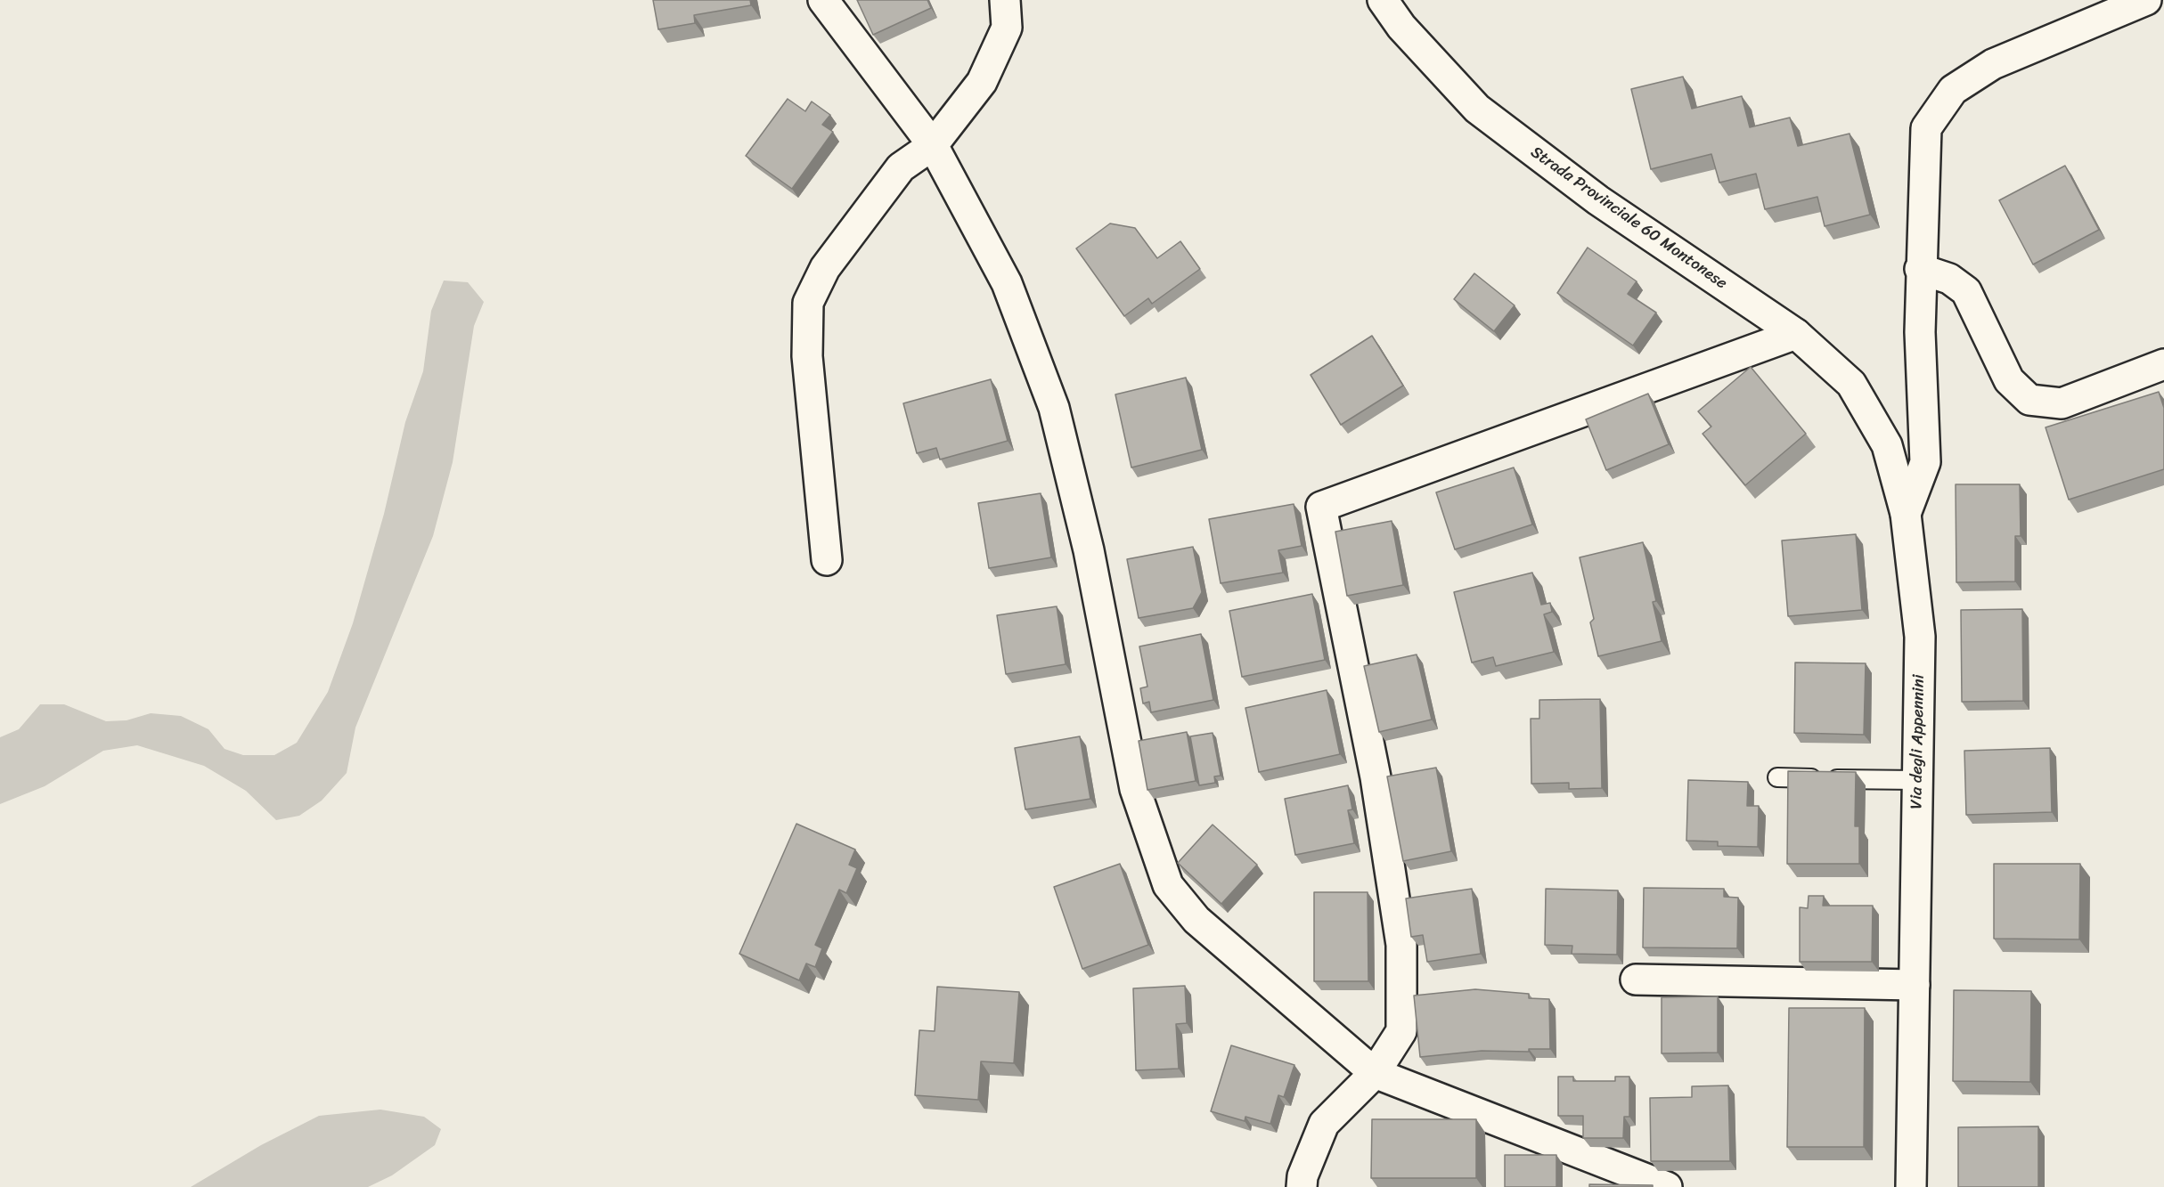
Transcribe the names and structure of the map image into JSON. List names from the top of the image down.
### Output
{
  "streets": {
    "street": ["Strada Provinciale 60 Montonese", "Via degli Appennini"]
  },
  "crossings": [
    ["Strada Provinciale 60 Montonese", "Via degli Appennini"]
  ]
}
